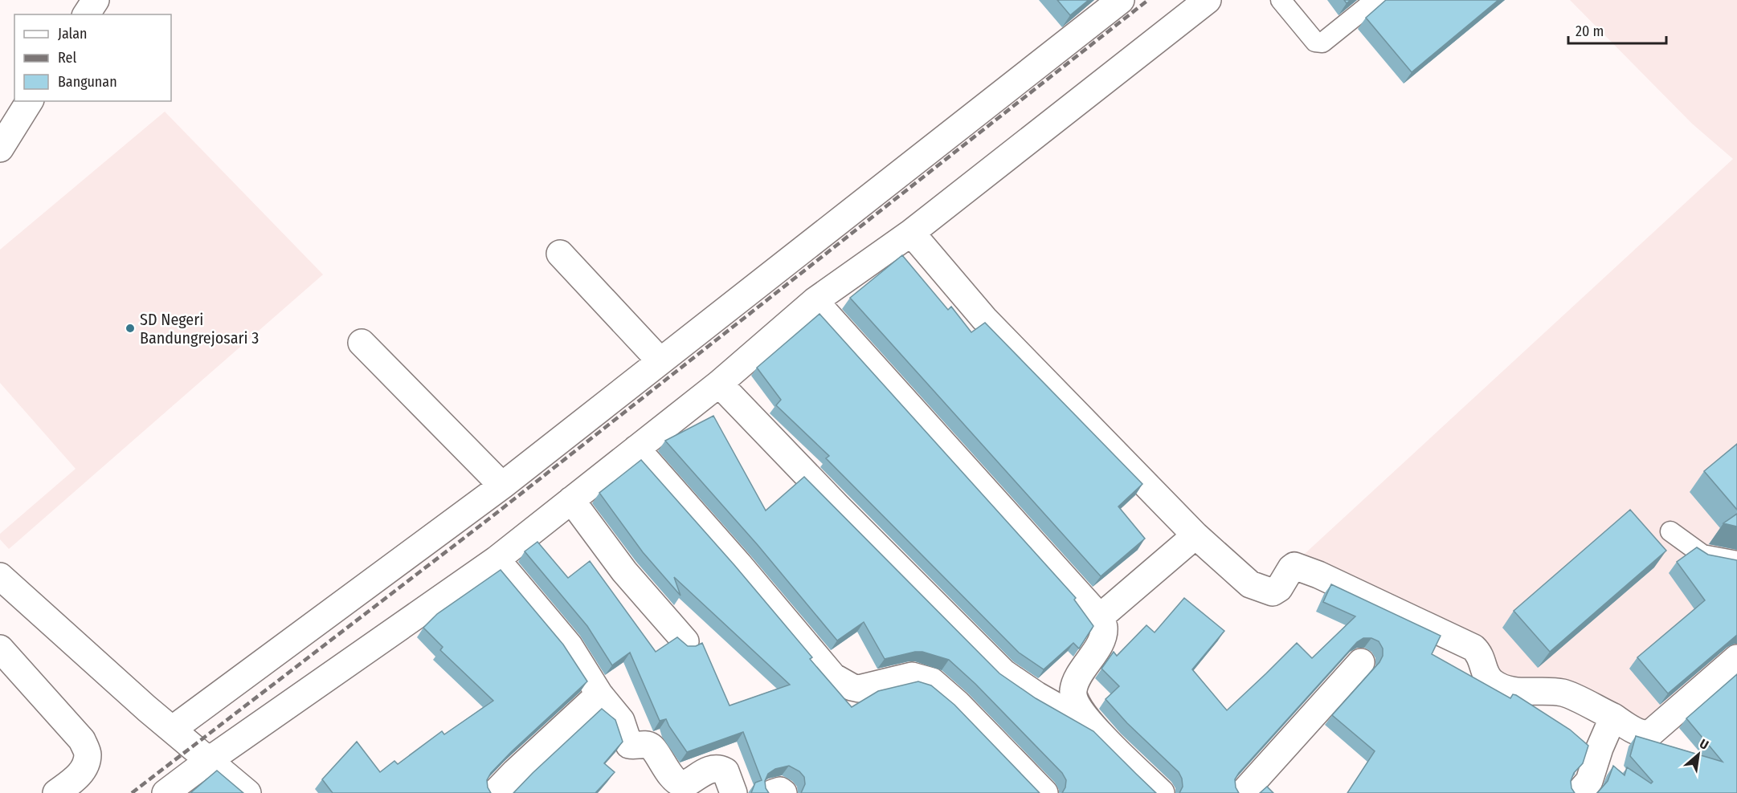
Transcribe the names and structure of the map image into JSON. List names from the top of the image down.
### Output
{
  "places": ["SD Negeri Bandungrejosari 3"],
  "legend": ["Jalan", "Rel", "Bangunan"],
  "scale_bar": "20 m",
  "north": "top right"
}
